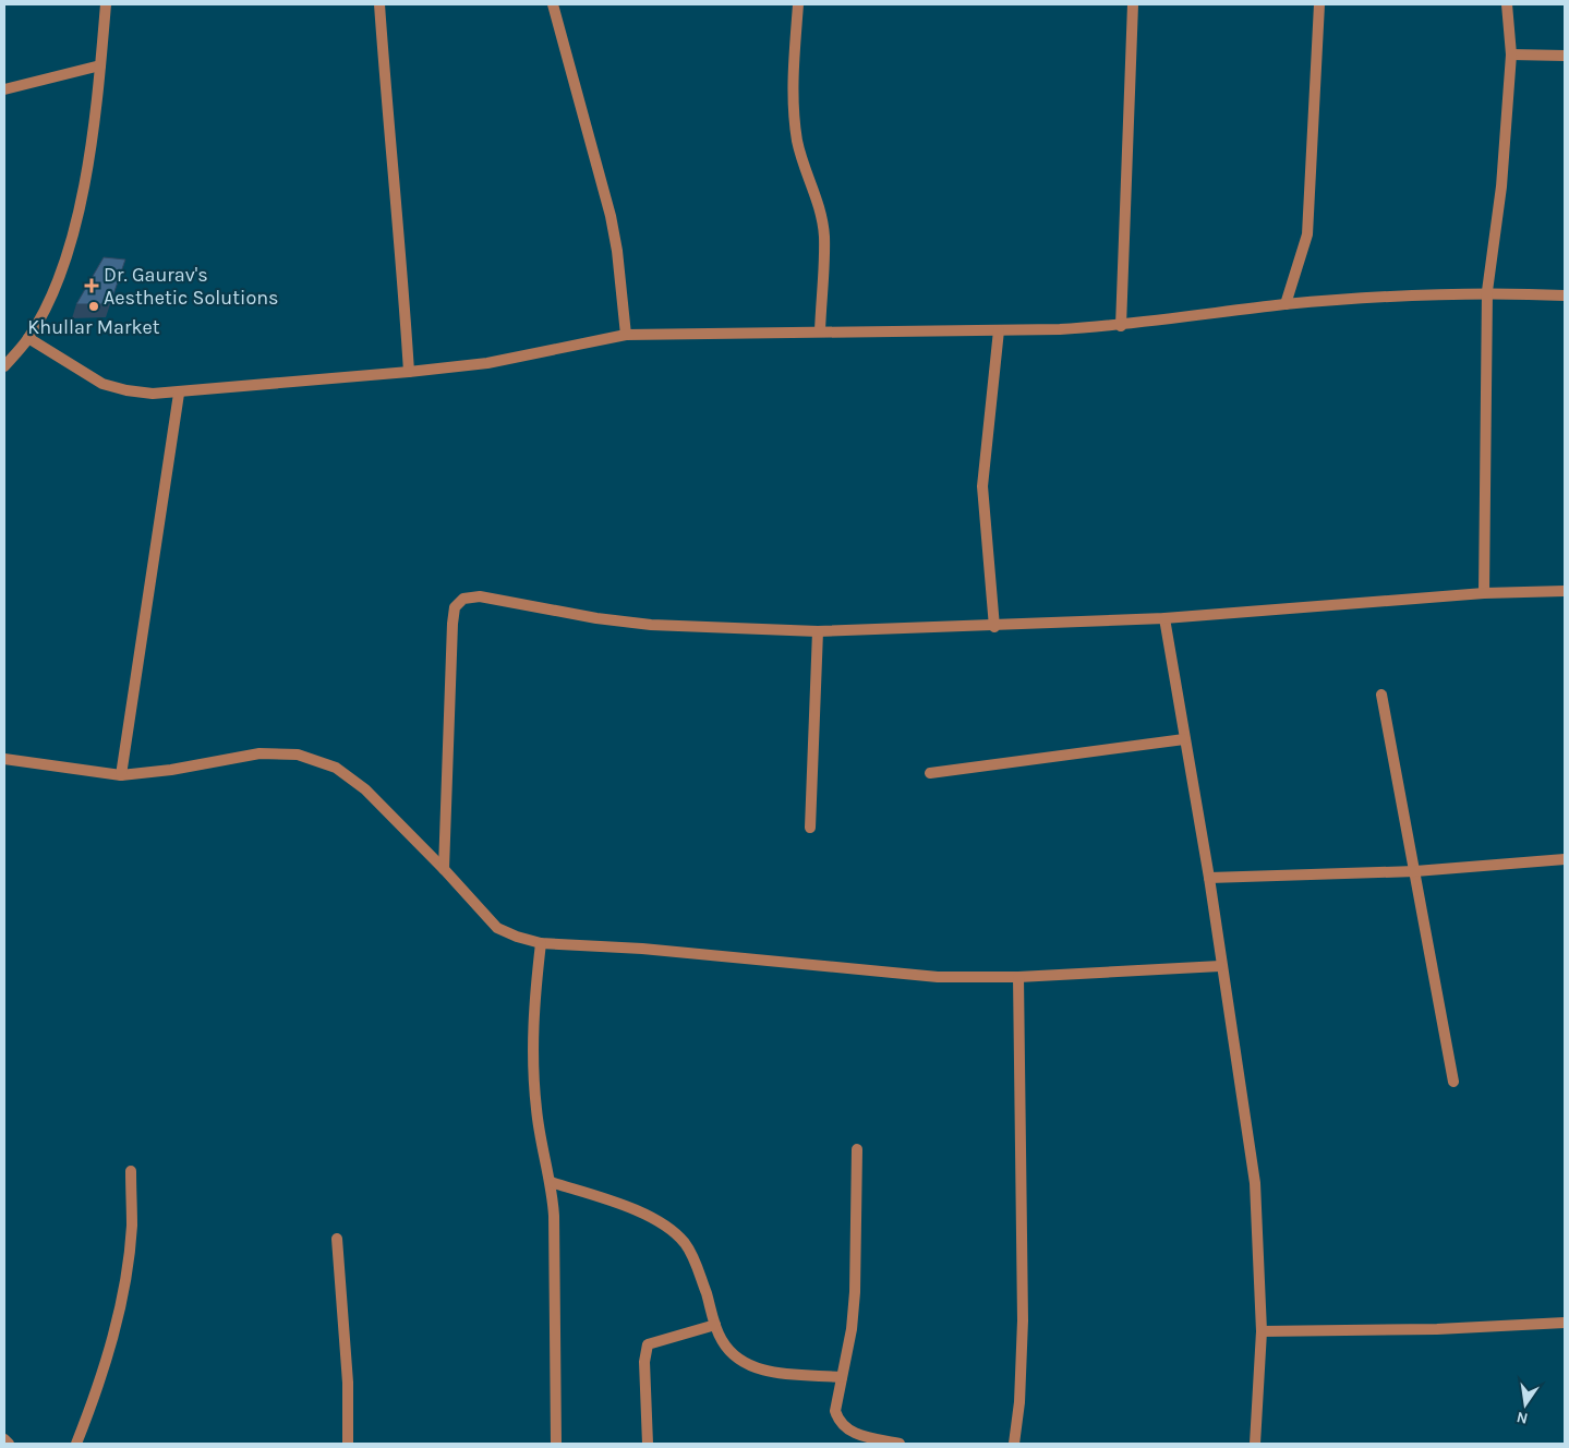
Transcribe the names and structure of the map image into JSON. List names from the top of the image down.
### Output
{
  "places": {
    "health": ["Dr. Gaurav's Aesthetic Solutions"],
    "other": ["Khullar Market"]
  },
  "north": "bottom"
}
